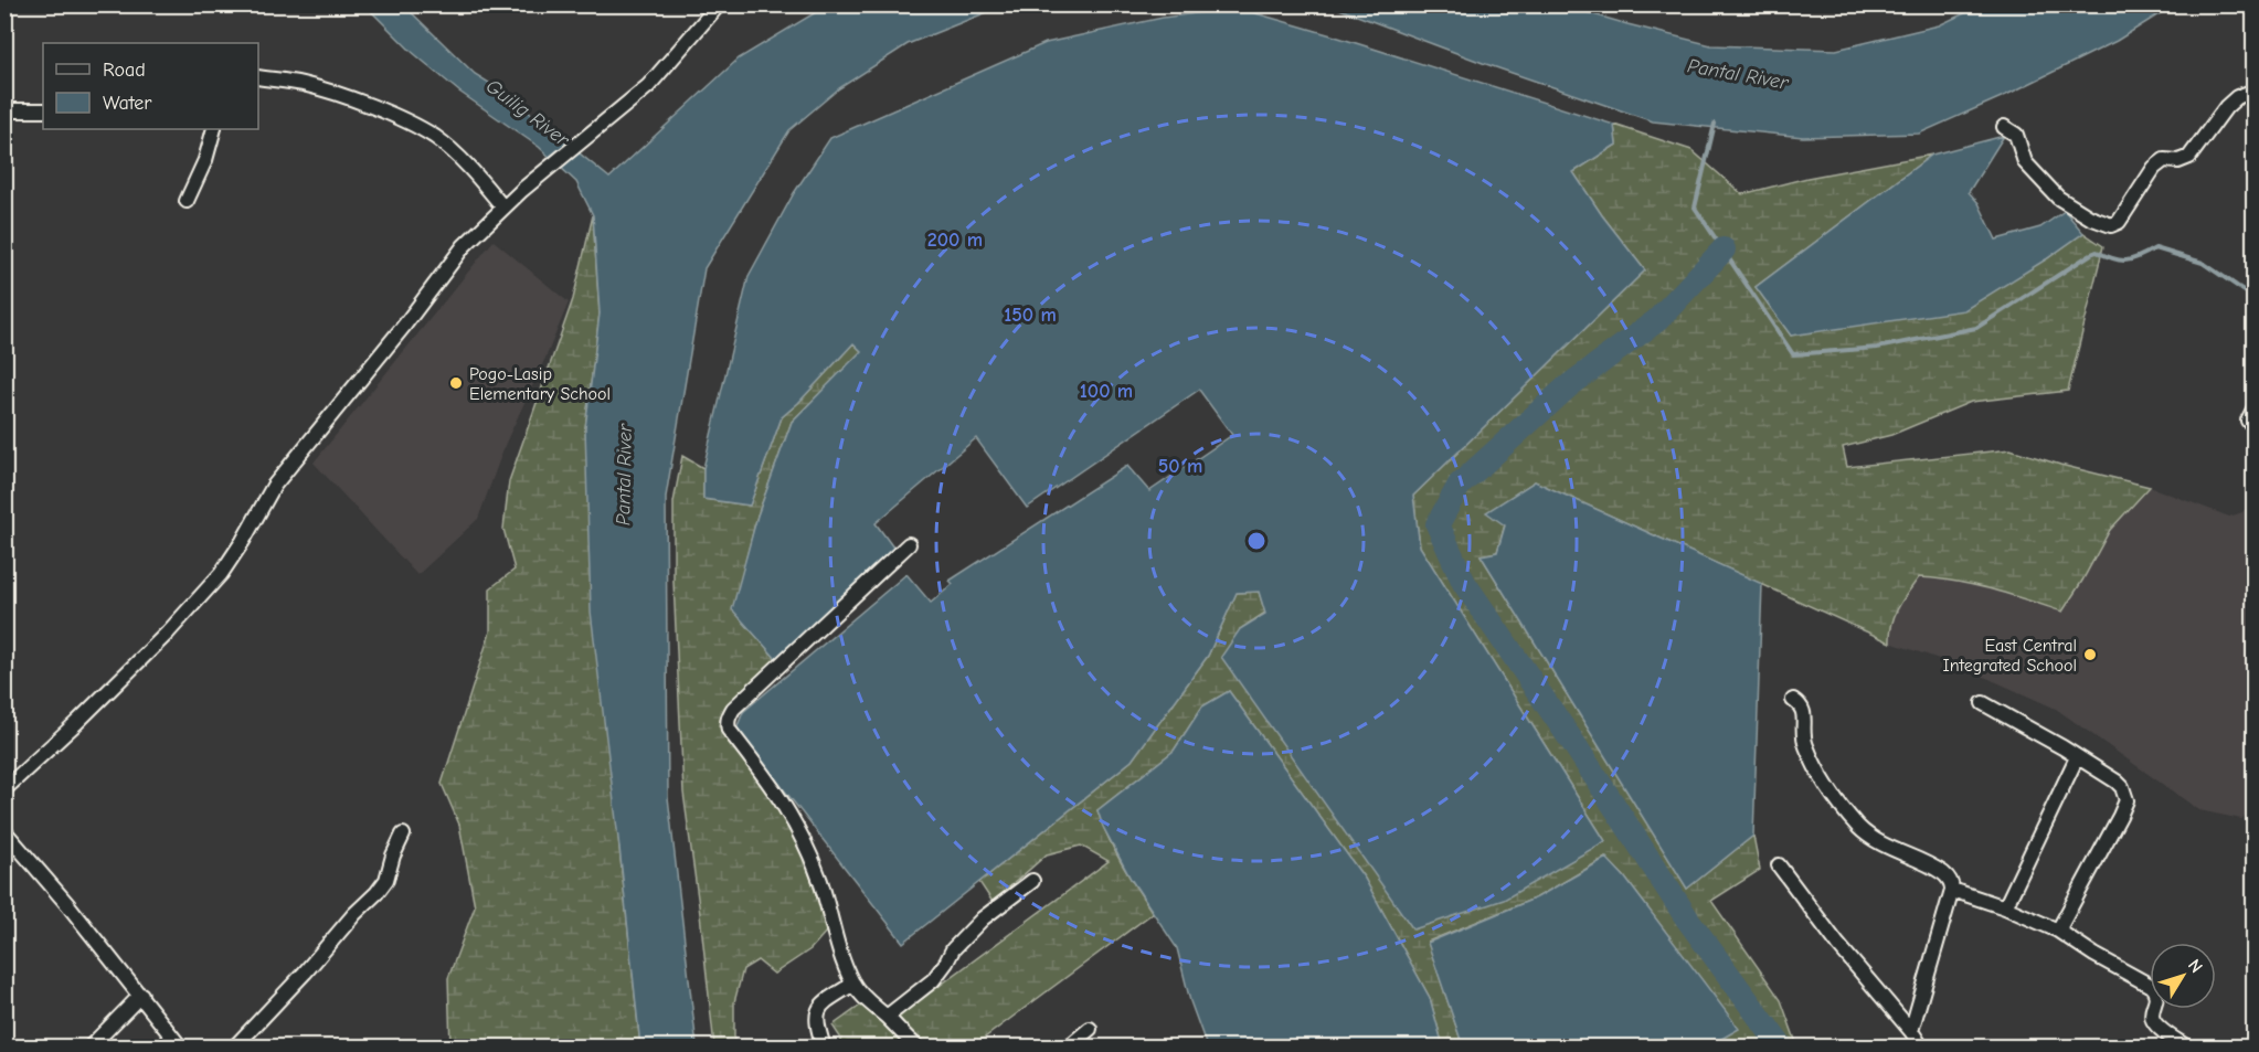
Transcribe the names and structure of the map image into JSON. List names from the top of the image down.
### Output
{
  "water": ["Pantal River", "Guilig River"],
  "places": ["Pogo-Lasip Elementary School", "East Central Integrated School"],
  "legend": ["Road", "Water"],
  "north": "top right",
  "rings": [
    "200 m",
    "150 m",
    "100 m",
    "50 m"
  ]
}
